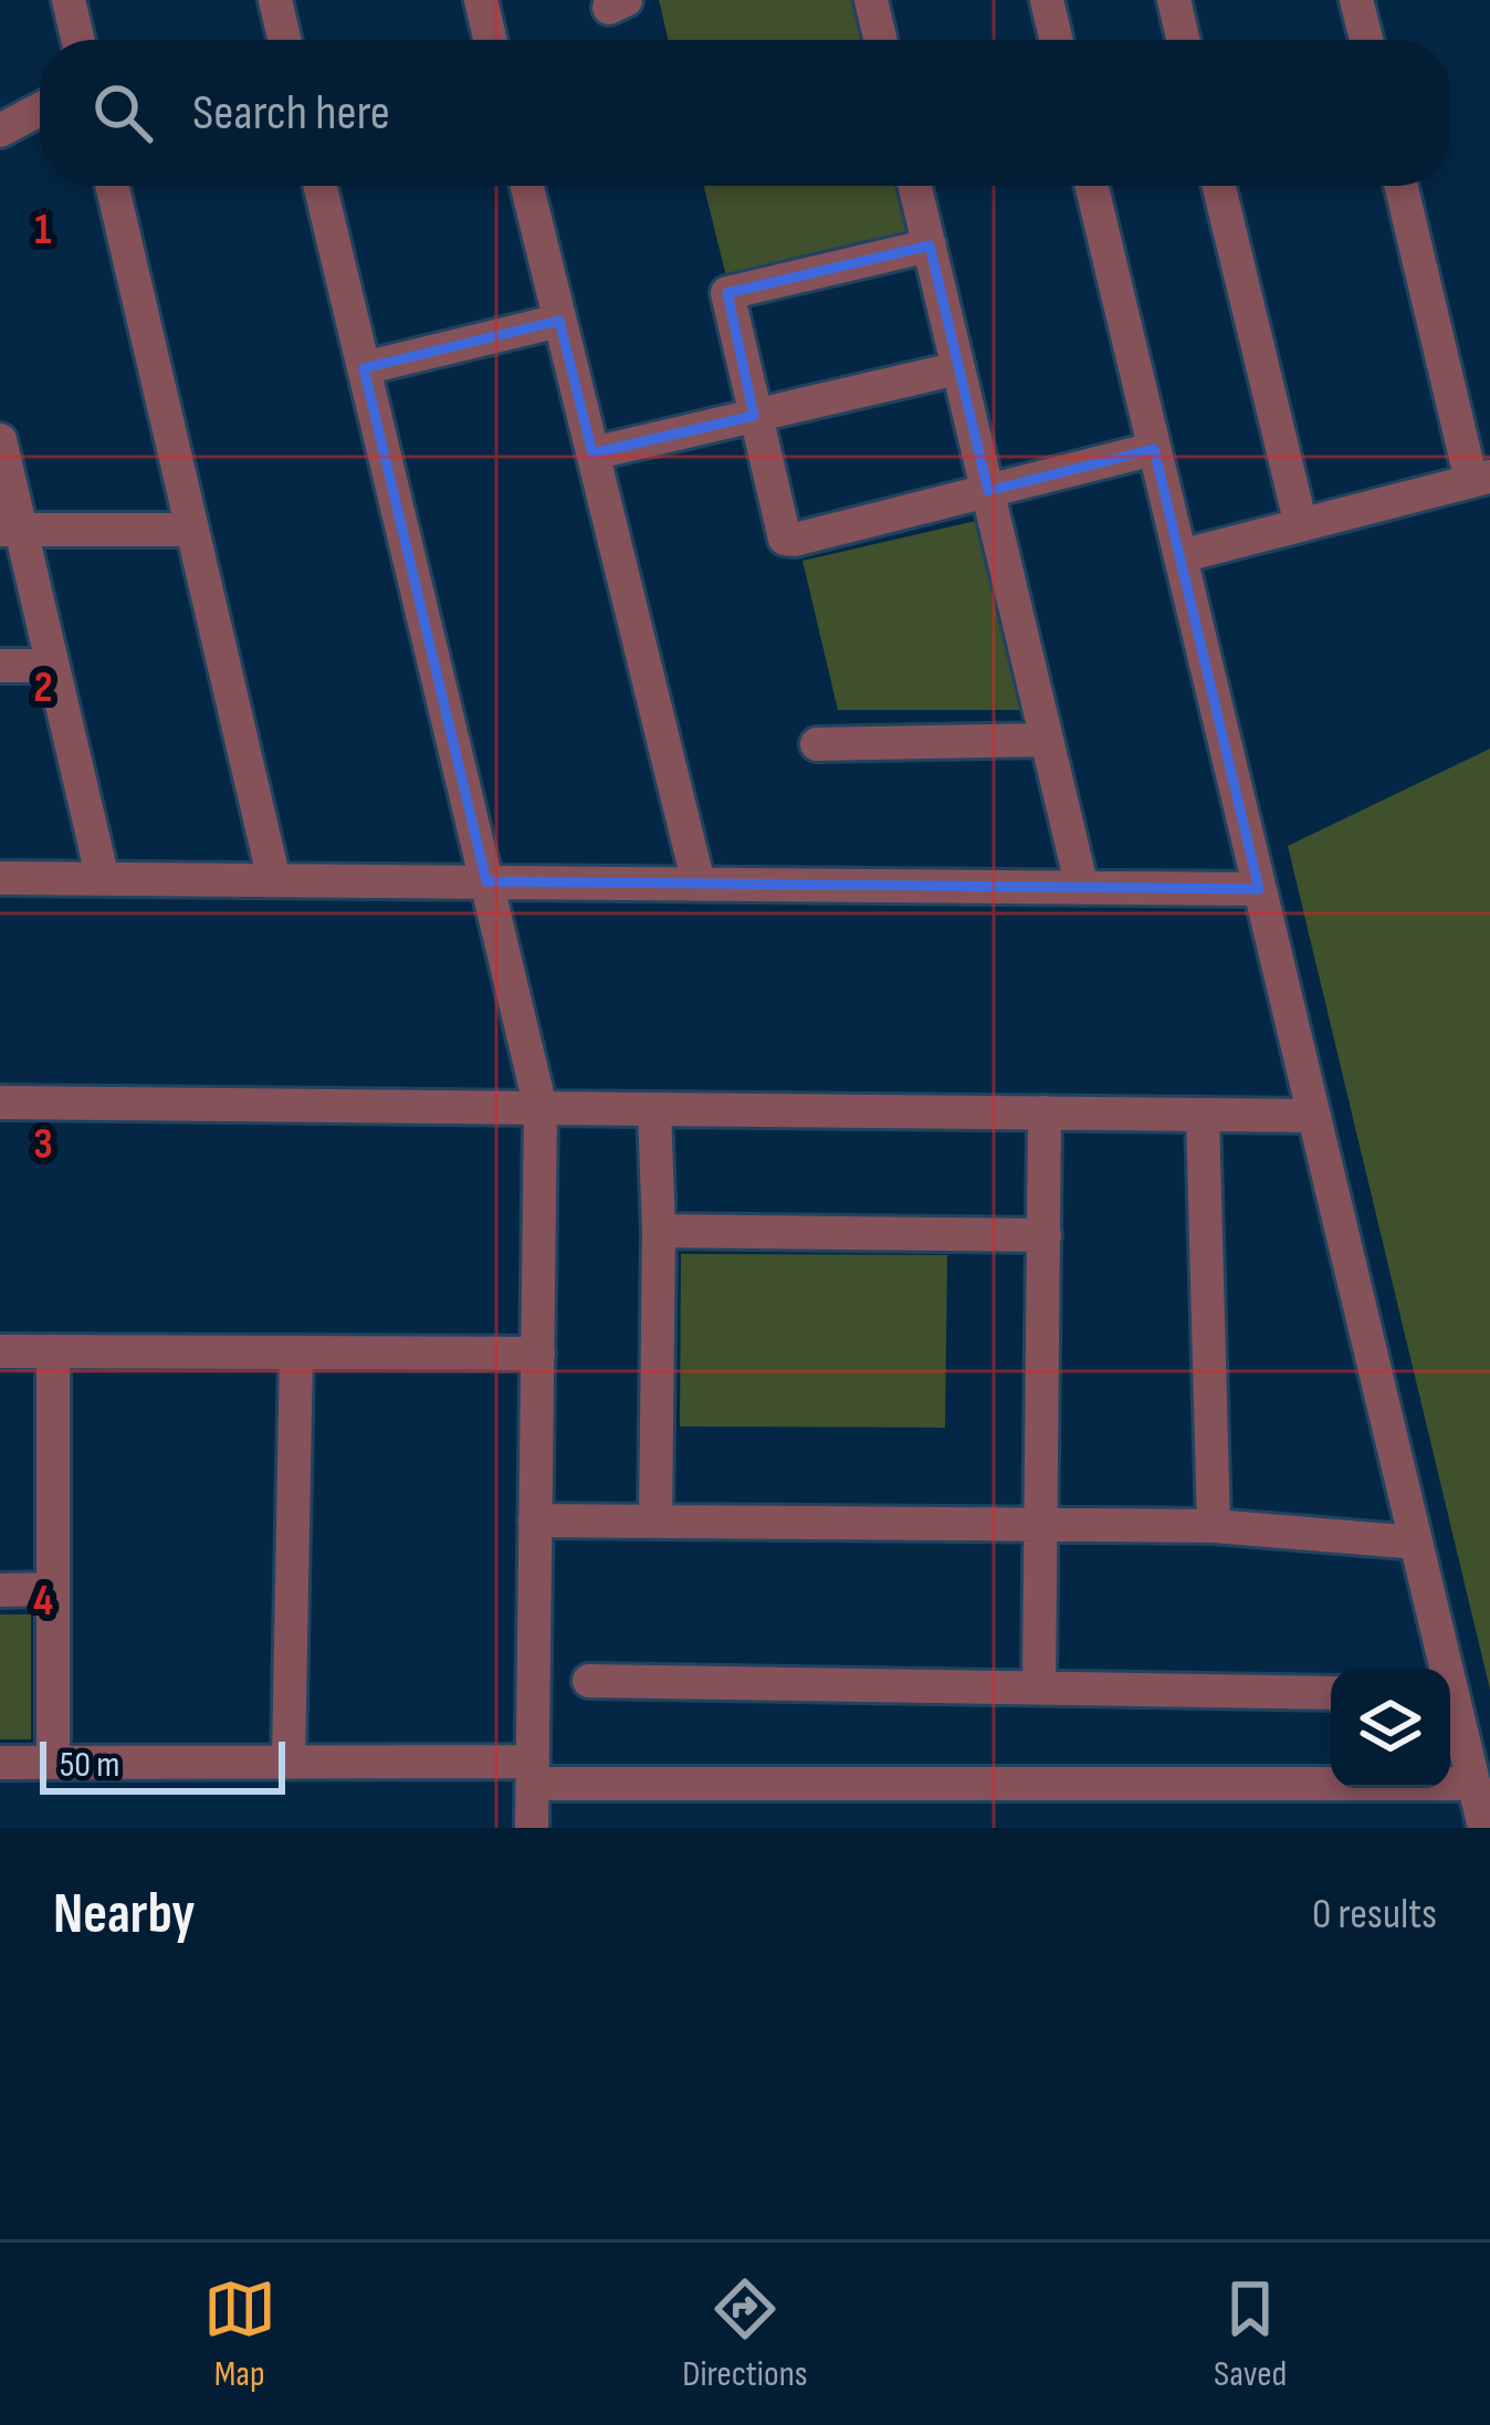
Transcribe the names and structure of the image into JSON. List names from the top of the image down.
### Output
{
  "scale_bar": "50 m",
  "page": {
    "search": "Search here",
    "scale": "50 m",
    "heading": ["Nearby", "0 results"],
    "nav": ["Map", "Directions", "Saved"]
  },
  "grid": {
    "rows": [
      "1",
      "2",
      "3",
      "4"
    ]
  }
}
